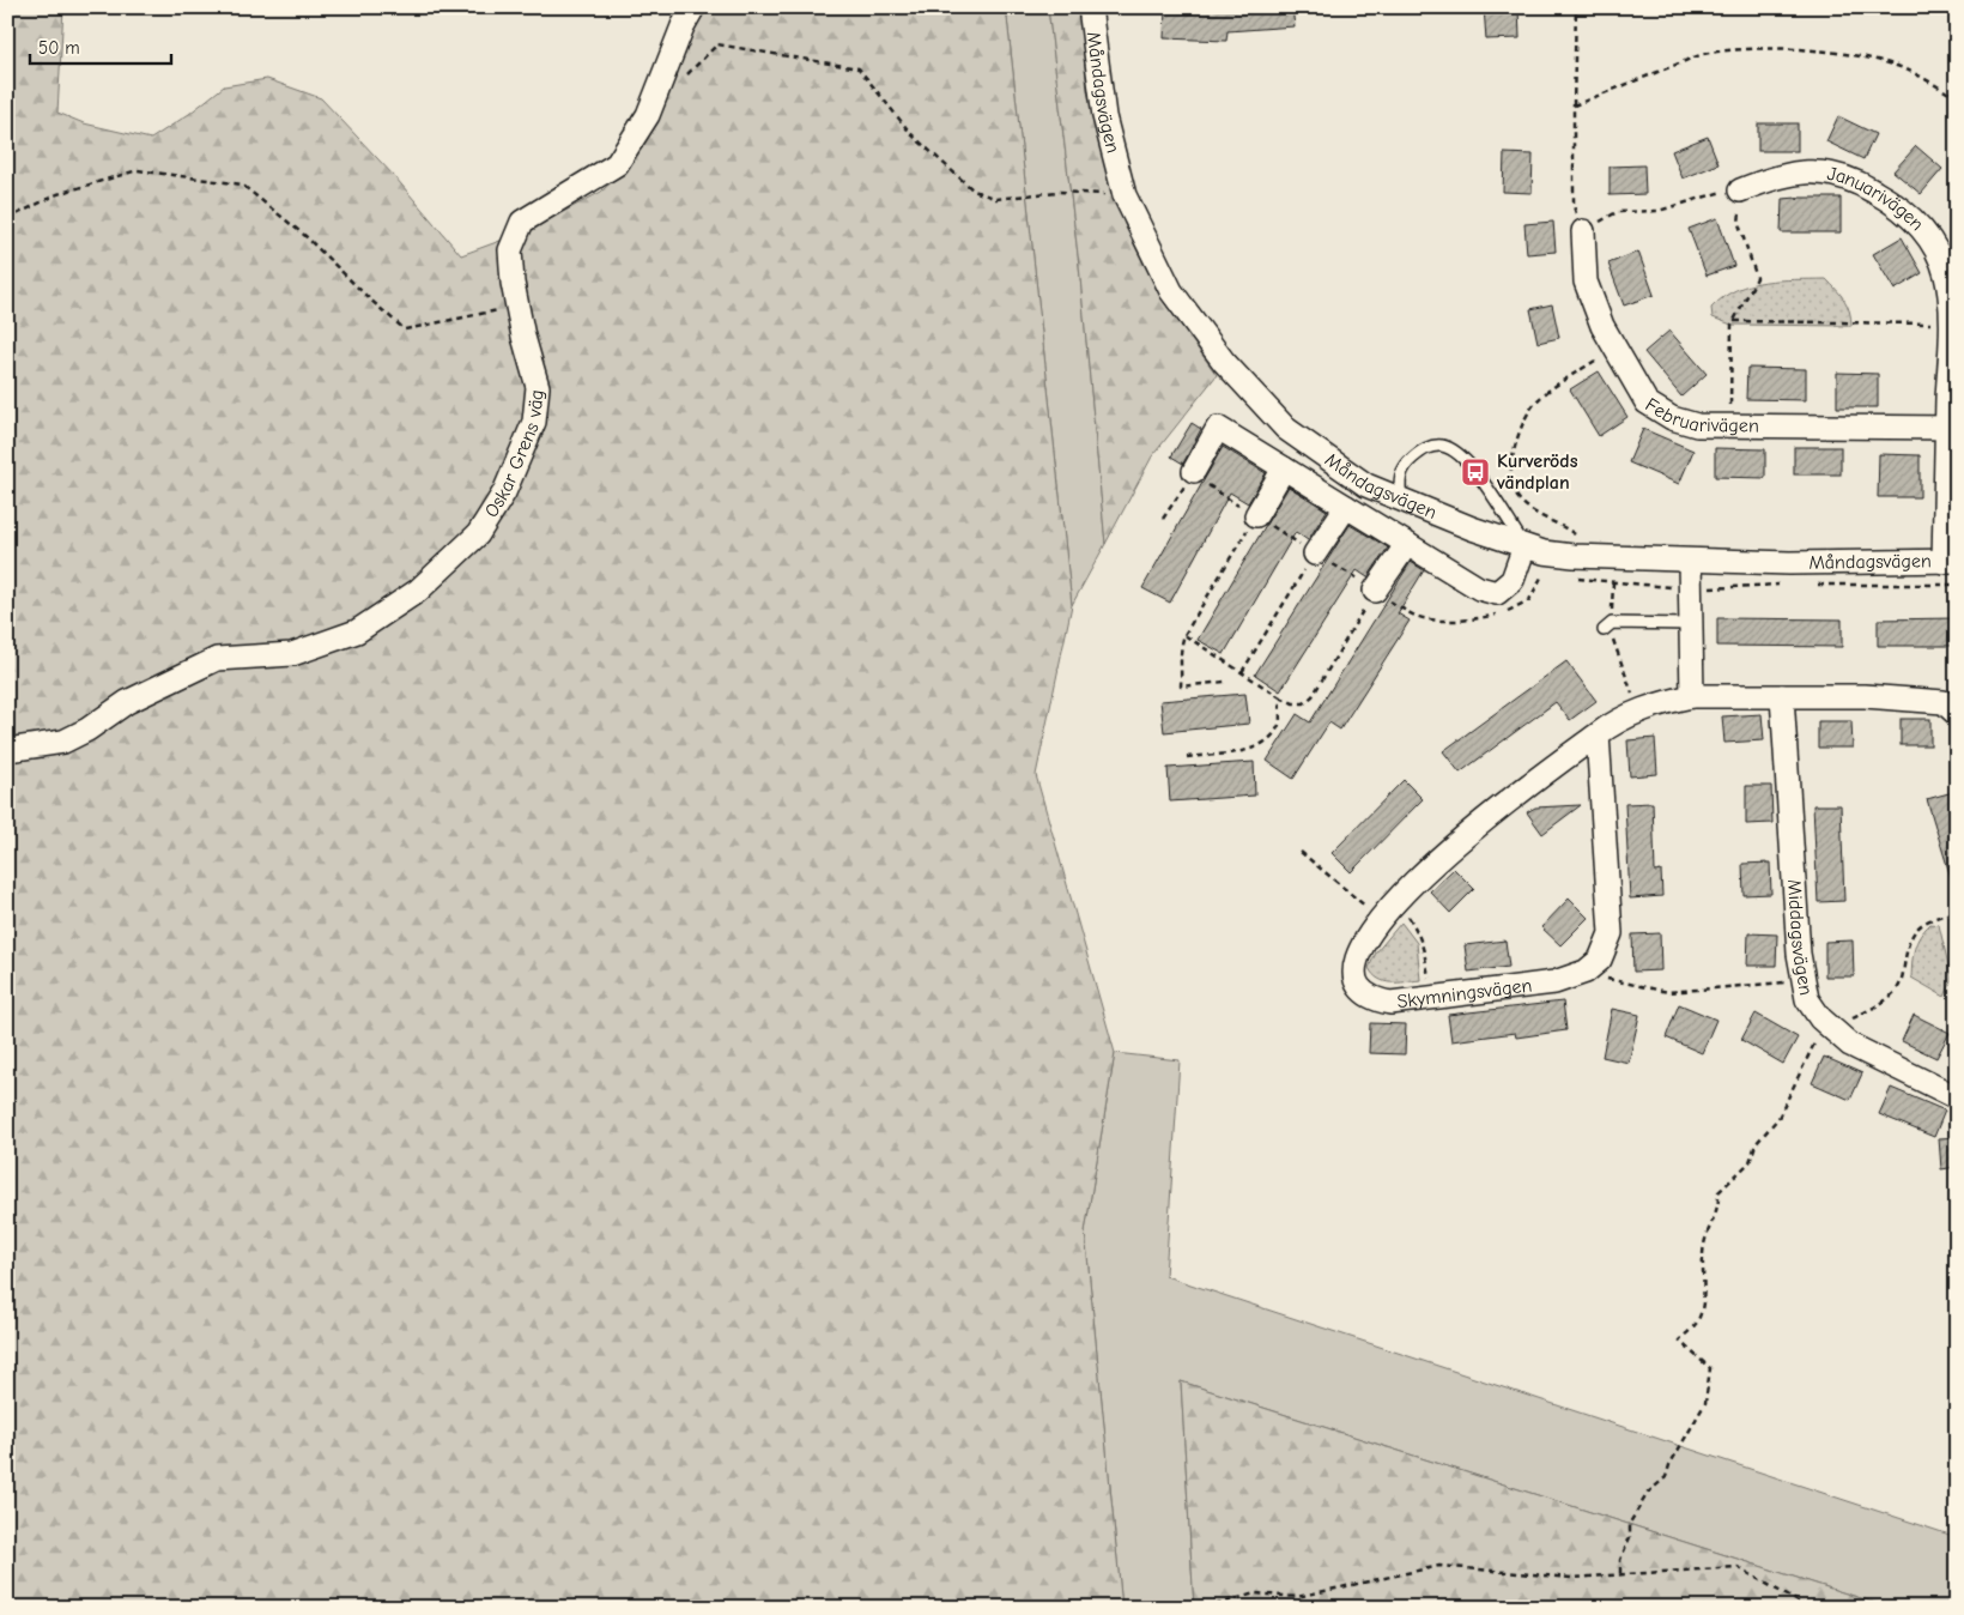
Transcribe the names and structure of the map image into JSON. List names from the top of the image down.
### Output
{
  "streets": {
    "street": [
      "Måndagsvägen",
      "Januarivägen",
      "Februarivägen",
      "Oskar Grens väg",
      "Middagsvägen",
      "Skymningsvägen"
    ]
  },
  "crossings": [
    ["Måndagsvägen", "Januarivägen"],
    ["Januarivägen", "Februarivägen"]
  ],
  "places": {
    "bus stop": ["Kurveröds vändplan"]
  },
  "scale_bar": "50 m"
}
